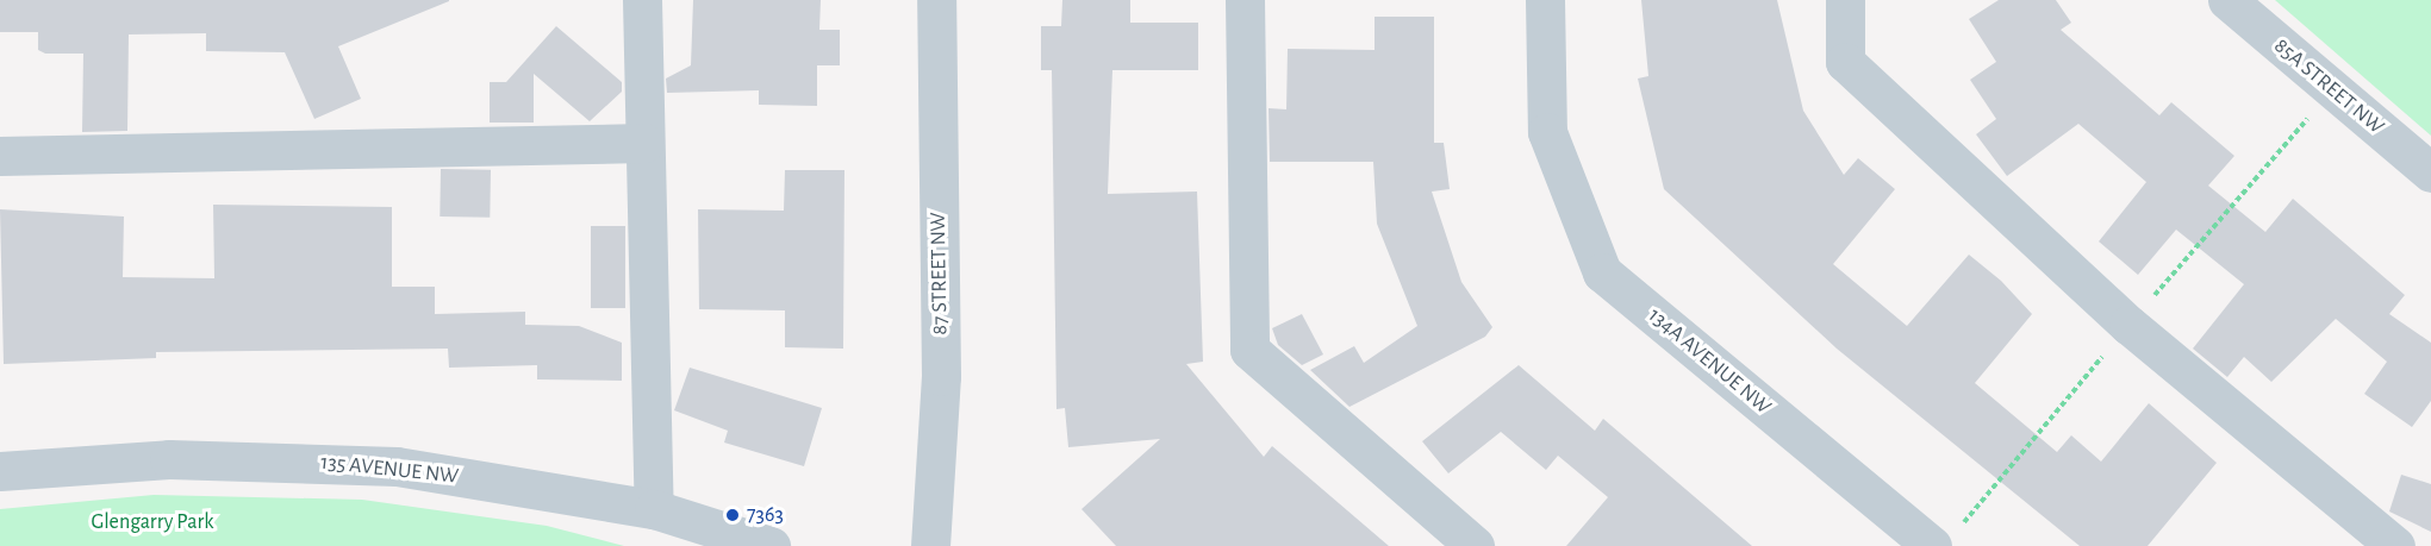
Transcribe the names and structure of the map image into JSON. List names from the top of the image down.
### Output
{
  "streets": {
    "street": [
      "85A STREET NW",
      "87 STREET NW",
      "134A AVENUE NW",
      "135 AVENUE NW"
    ]
  },
  "parks": ["Glengarry Park"],
  "places": ["7363"]
}
